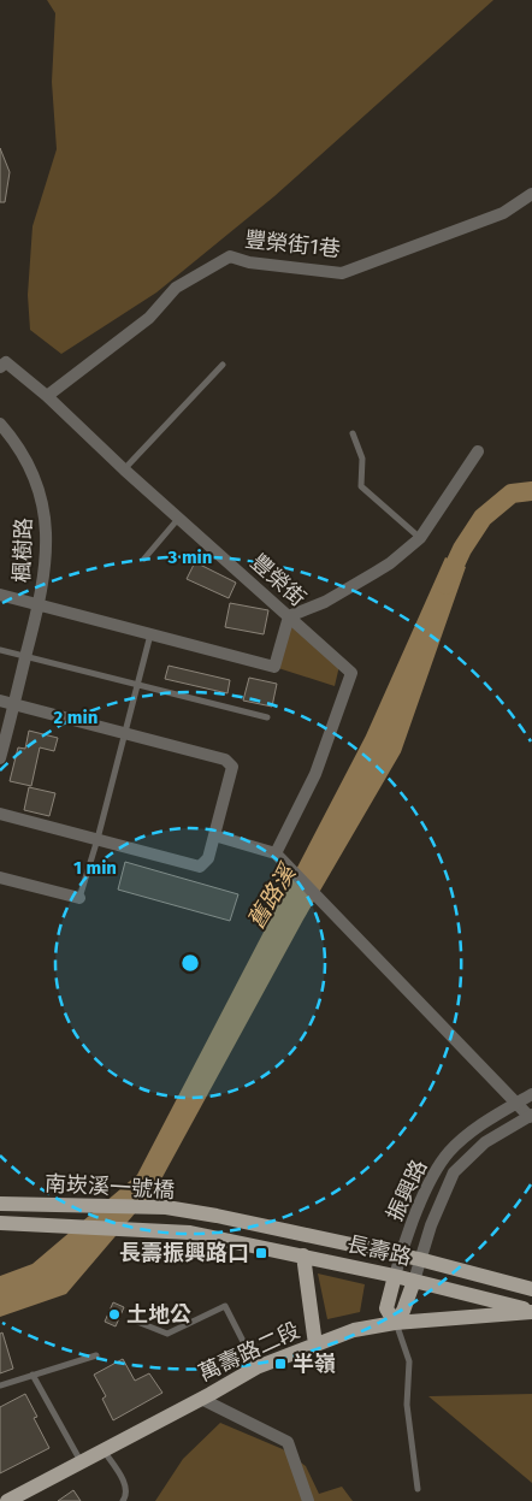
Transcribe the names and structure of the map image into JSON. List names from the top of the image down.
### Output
{
  "streets": {
    "main road": ["南崁溪一號橋", "長壽路", "萬壽路二段"],
    "street": [
      "豐榮街1巷",
      "楓樹路",
      "豐榮街",
      "振興路"
    ]
  },
  "crossings": [
    ["豐榮街1巷", "豐榮街"],
    ["南崁溪一號橋", "長壽路"],
    ["振興路", "長壽路"],
    ["長壽路", "萬壽路二段"]
  ],
  "water": ["舊路溪"],
  "places": {
    "transit": ["長壽振興路口", "半嶺"],
    "other": ["土地公"]
  },
  "rings": ["3 min", "2 min", "1 min"]
}
